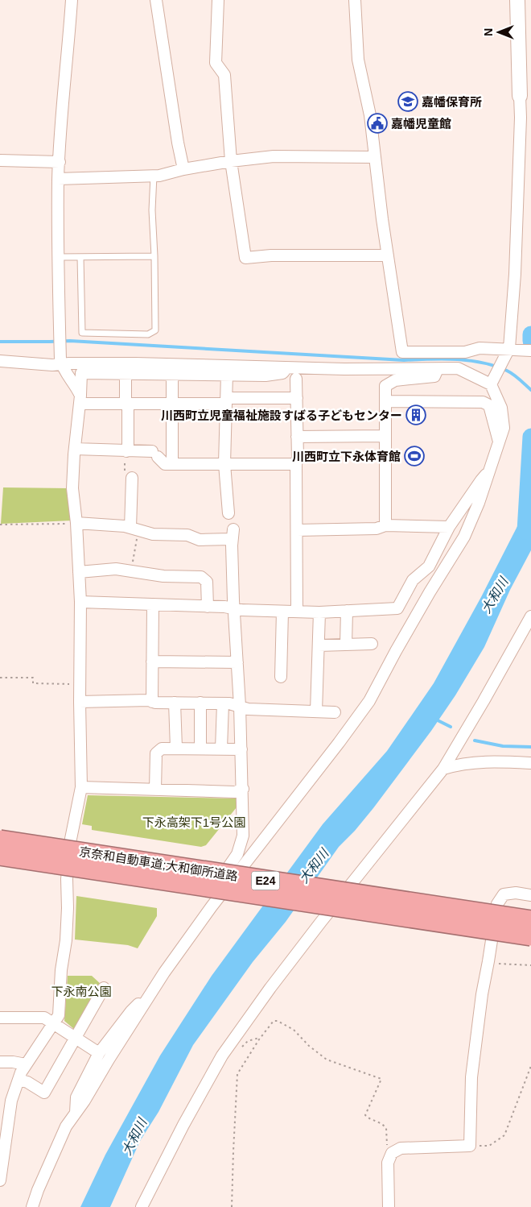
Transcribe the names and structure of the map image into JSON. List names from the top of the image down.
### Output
{
  "streets": {
    "highway": ["京奈和自動車道;大和御所道路", "E24"]
  },
  "water": ["大和川"],
  "parks": ["下永高架下1号公園", "下永南公園"],
  "places": {
    "school or university": ["嘉幡保育所"],
    "public building": ["嘉幡児童館"],
    "building": ["川西町立児童福祉施設すばる子どもセンター"],
    "sports": ["川西町立下永体育館"]
  },
  "north": "left"
}
